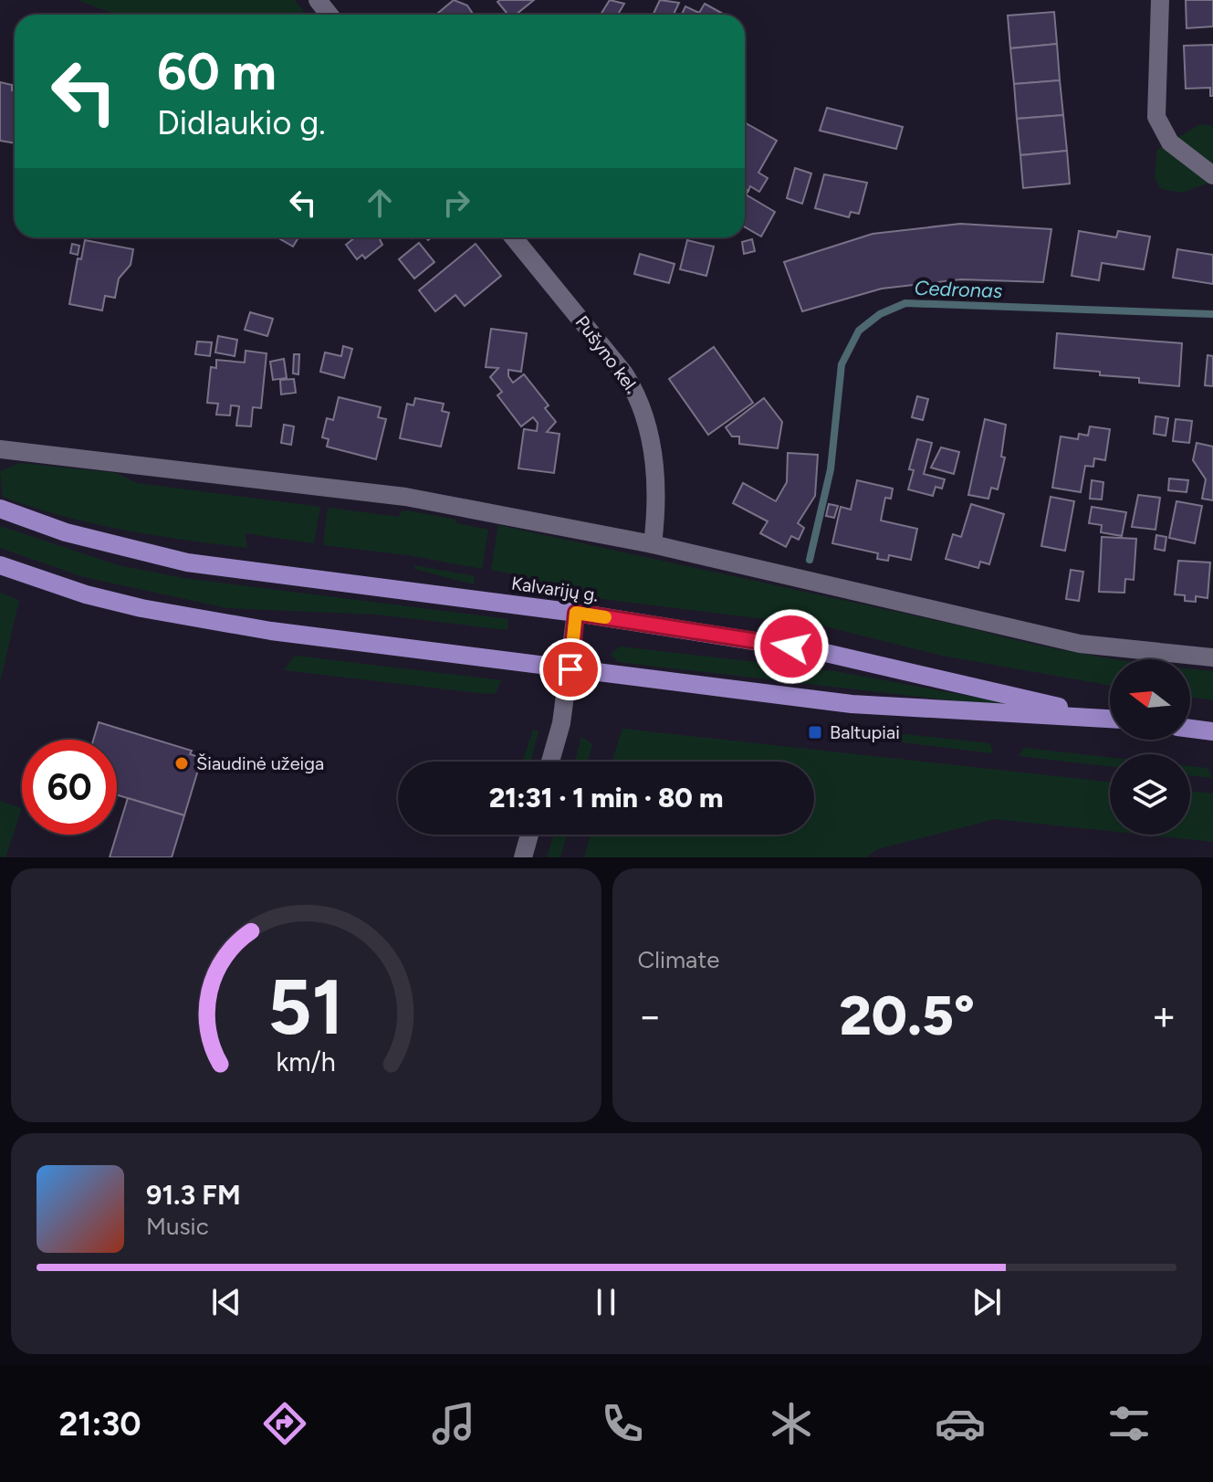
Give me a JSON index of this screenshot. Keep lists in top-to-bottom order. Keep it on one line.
{"streets":{"main road":["Kalvarijų g."],"street":["Pušyno kel."]},"water":["Cedronas"],"places":{"transit":["Baltupiai"],"other":["Šiaudinė užeiga"]},"north":"left","page":{"turn":["60 m","Didlaukio g."],"limit":"60","trip":"21:31 · 1 min · 80 m","tile":"Climate","heat":["−","20.5°","+"],"song":["91.3 FM","Music"],"tabs":"21:30","gauge":["51","km/h"]}}
